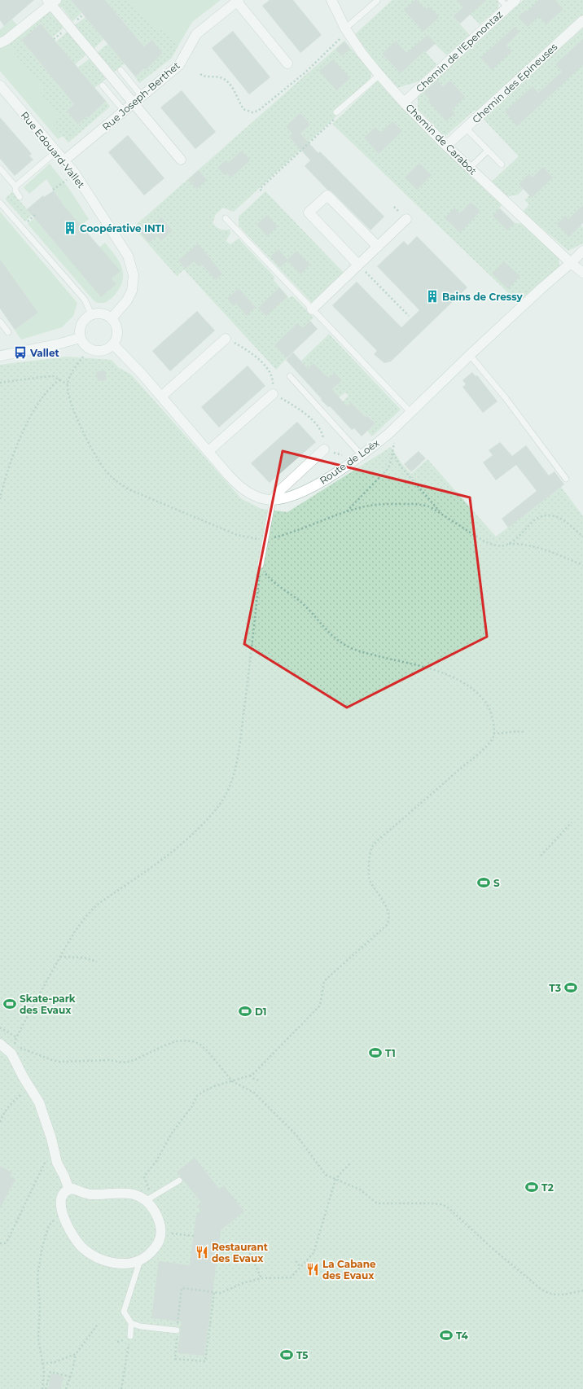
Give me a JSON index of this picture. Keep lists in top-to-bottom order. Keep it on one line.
{"streets":{"street":["Chemin de l'Epenontaz","Chemin des Epineuses","Rue Joseph-Berthet","Chemin de Carabot","Rue Edouard-Vallet","Route de Loëx"]},"crossings":[["Chemin de l'Epenontaz","Chemin de Carabot"],["Chemin des Epineuses","Chemin de Carabot"],["Rue Joseph-Berthet","Rue Edouard-Vallet"],["Chemin de Carabot","Route de Loëx"],["Rue Edouard-Vallet","Route de Loëx"]],"places":{"building":["Coopérative INTI","Bains de Cressy"],"bus stop":["Vallet"],"sports":["S","T3","Skate-park des Evaux","D1","T1","T2","T4","T5"],"restaurant":["Restaurant des Evaux","La Cabane des Evaux"]}}
